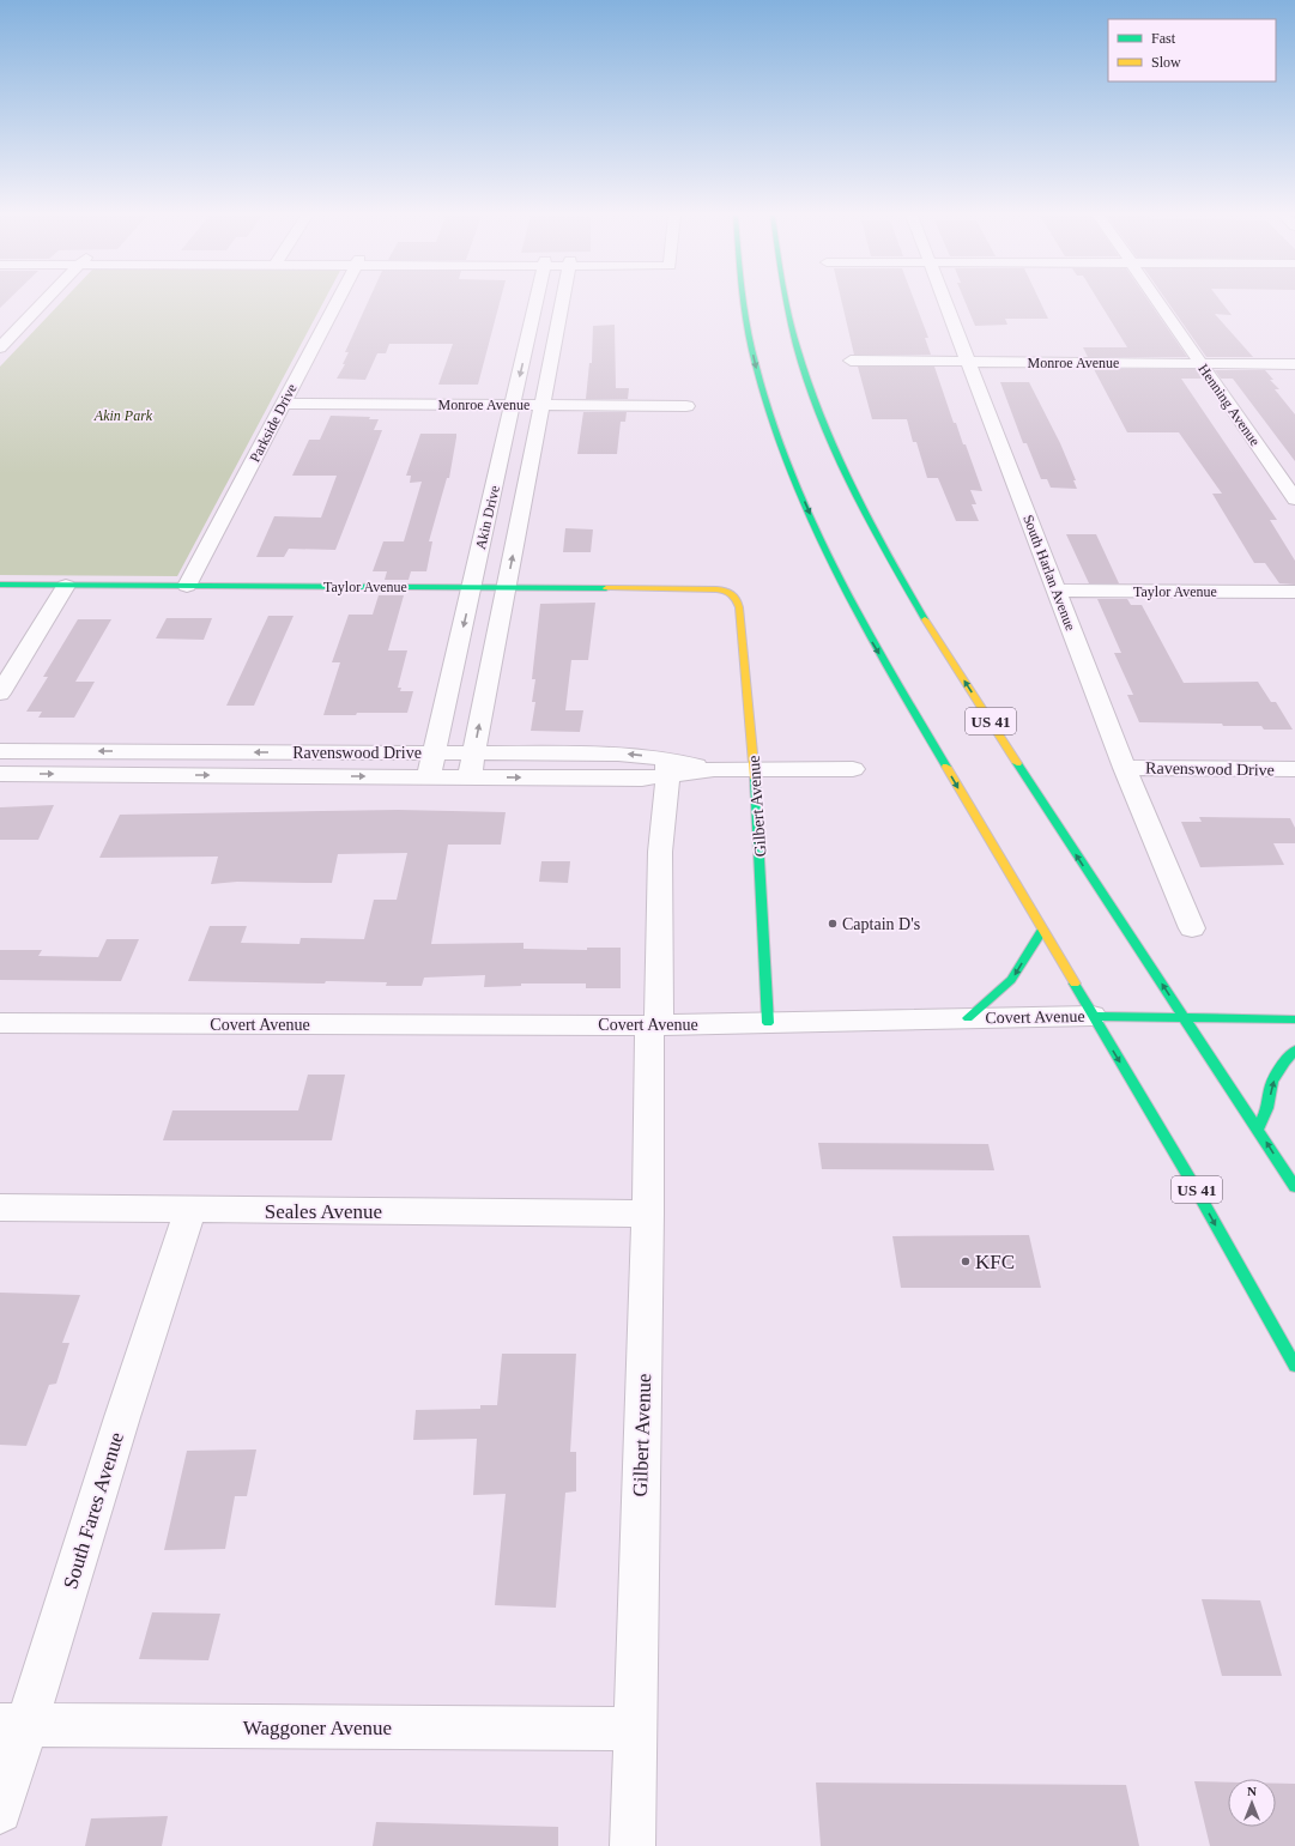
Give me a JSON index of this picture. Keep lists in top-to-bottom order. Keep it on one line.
{"streets":{"main road":["Taylor Avenue","US 41","Gilbert Avenue","Covert Avenue"],"street":["Monroe Avenue","Henning Avenue","Parkside Drive","Akin Drive","South Harlan Avenue","Ravenswood Drive","Seales Avenue","South Fares Avenue","Waggoner Avenue"]},"crossings":[["Monroe Avenue","Henning Avenue"],["Monroe Avenue","Parkside Drive"],["Monroe Avenue","Akin Drive"],["Monroe Avenue","South Harlan Avenue"],["Parkside Drive","Taylor Avenue"],["Akin Drive","Taylor Avenue"],["Akin Drive","Ravenswood Drive"],["South Harlan Avenue","Taylor Avenue"],["South Harlan Avenue","Ravenswood Drive"],["Taylor Avenue","Gilbert Avenue"],["US 41","Covert Avenue"],["Ravenswood Drive","Gilbert Avenue"],["Gilbert Avenue","Covert Avenue"],["Gilbert Avenue","Seales Avenue"],["Gilbert Avenue","Waggoner Avenue"],["Seales Avenue","South Fares Avenue"],["South Fares Avenue","Waggoner Avenue"]],"parks":["Akin Park"],"places":["Captain D's","KFC"],"legend":["Fast","Slow"],"north":"top"}
